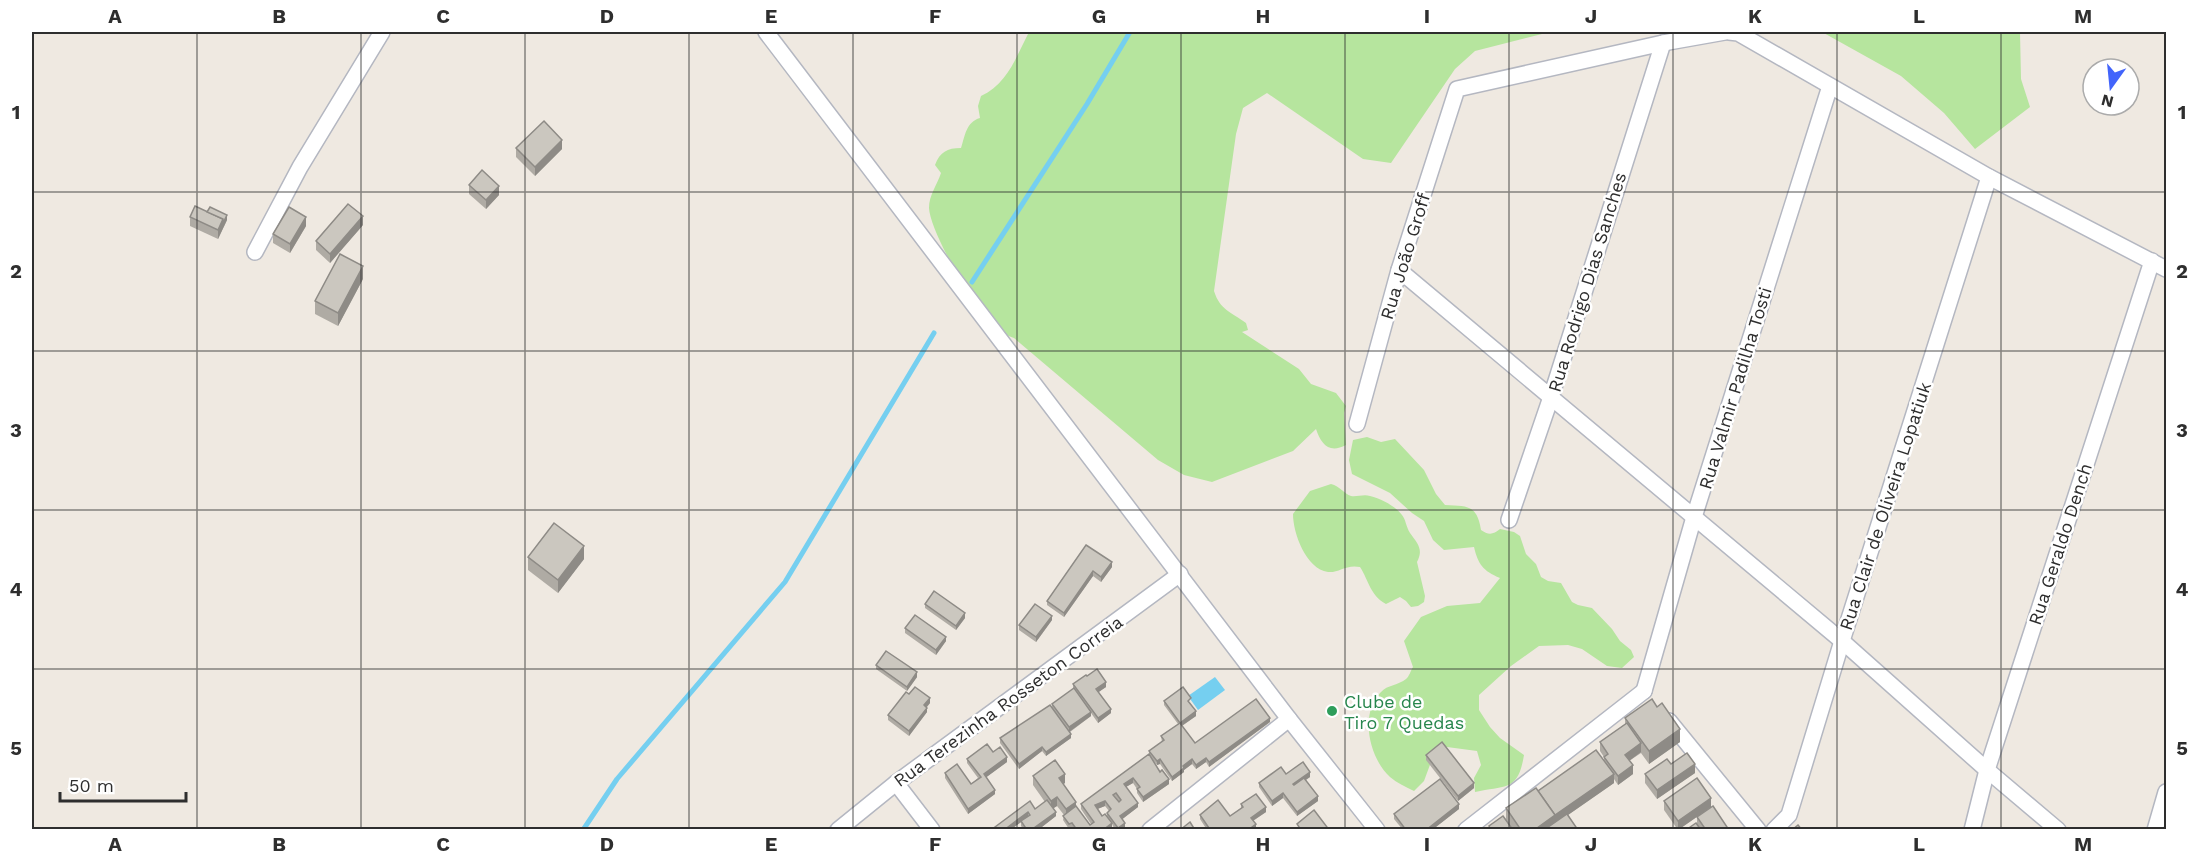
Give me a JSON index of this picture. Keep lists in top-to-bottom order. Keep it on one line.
{"streets":{"street":["Rua João Groff","Rua Rodrigo Dias Sanches","Rua Valmir Padilha Tosti","Rua Clair de Oliveira Lopatiuk","Rua Geraldo Dench","Rua Terezinha Rosseton Correia"]},"crossings":[["Rua João Groff","Rua Rodrigo Dias Sanches"]],"places":["Clube de Tiro 7 Quedas"],"scale_bar":"50 m","north":"bottom","grid":{"columns":["A","B","C","D","E","F","G","H","I","J","K","L","M"],"rows":["1","2","3","4","5"]}}
